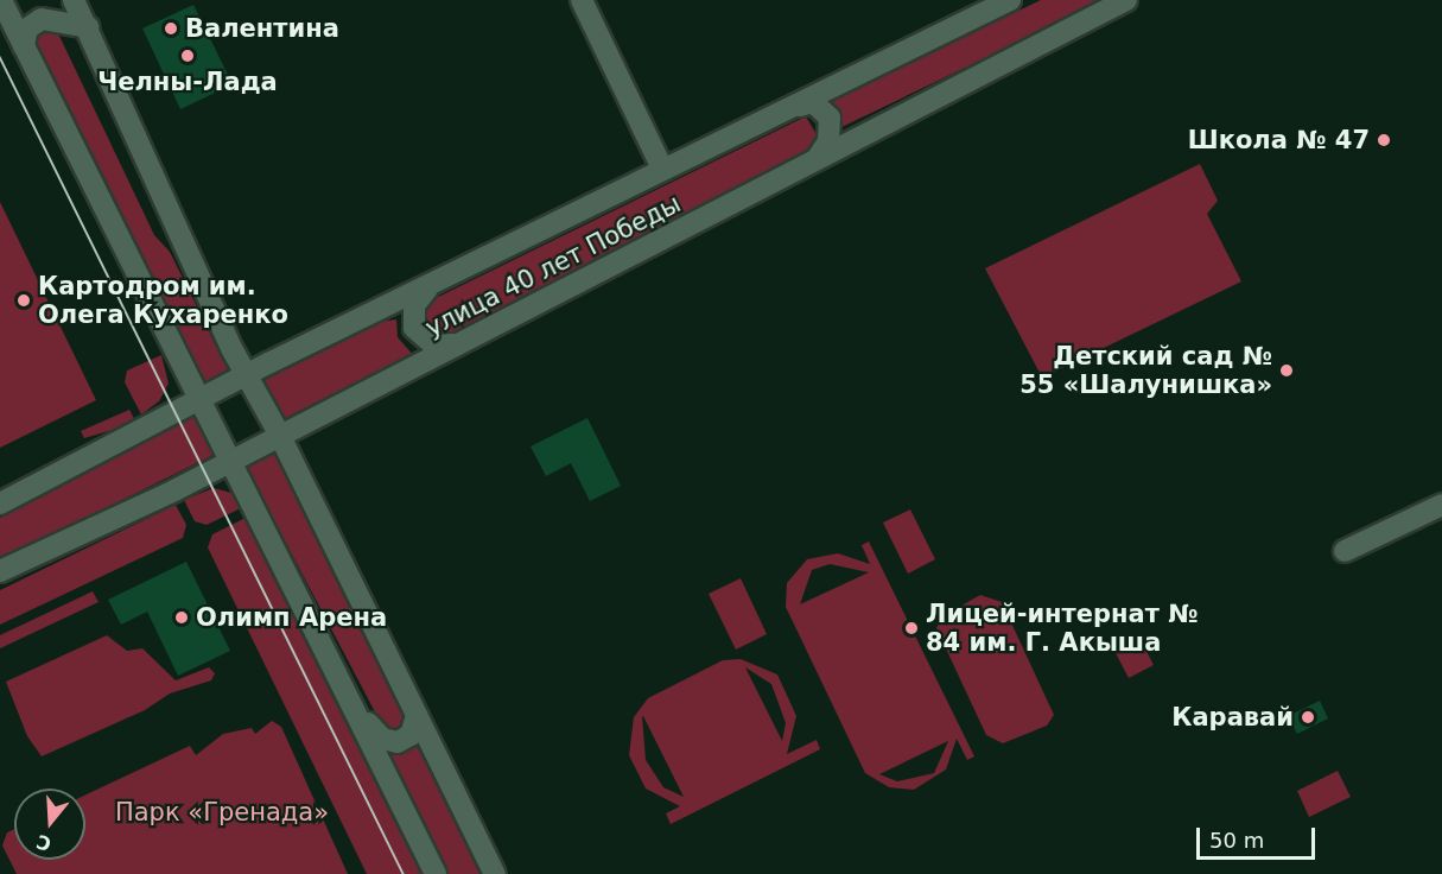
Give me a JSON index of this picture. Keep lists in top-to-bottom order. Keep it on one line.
{"streets":{"street":["улица 40 лет Победы"]},"parks":["Парк «Гренада»"],"places":["Валентина","Челны-Лада","Школа № 47","Картодром им. Олега Кухаренко","Детский сад № 55 «Шалунишка»","Олимп Арена","Лицей-интернат № 84 им. Г. Акыша","Каравай"],"scale_bar":"50 m","north":"bottom"}
